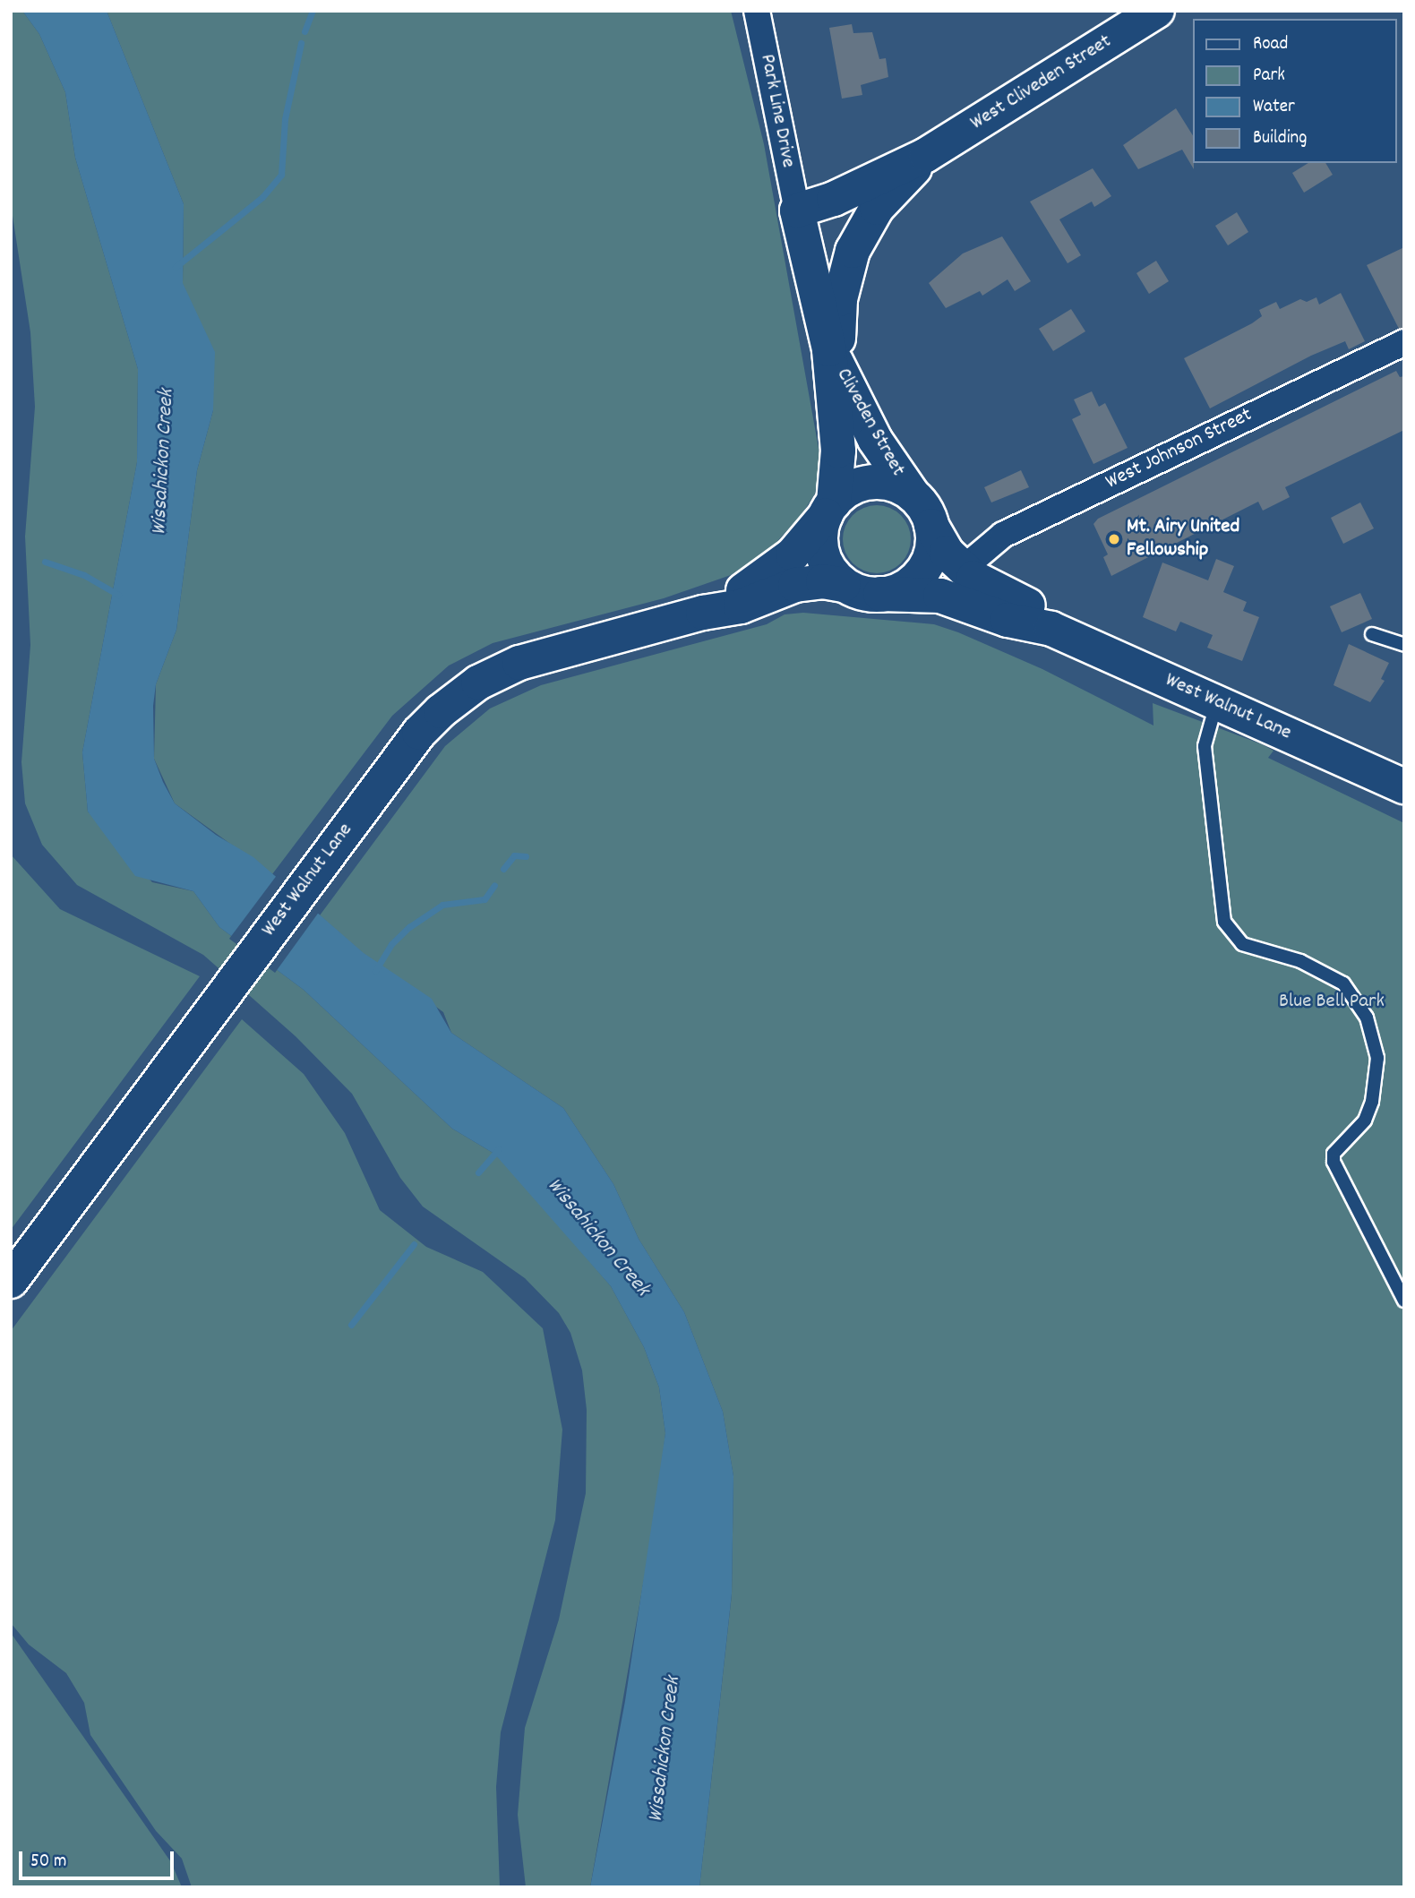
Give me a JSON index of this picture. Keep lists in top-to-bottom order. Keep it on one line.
{"streets":{"street":["West Cliveden Street","Park Line Drive","Cliveden Street","West Johnson Street","West Walnut Lane"]},"crossings":[["West Cliveden Street","Park Line Drive"],["West Cliveden Street","Cliveden Street"],["Park Line Drive","Cliveden Street"],["Cliveden Street","West Walnut Lane"],["West Johnson Street","West Walnut Lane"]],"water":["Wissahickon Creek"],"parks":["Blue Bell Park"],"places":["Mt. Airy United Fellowship"],"legend":["Road","Park","Water","Building"],"scale_bar":"50 m"}
